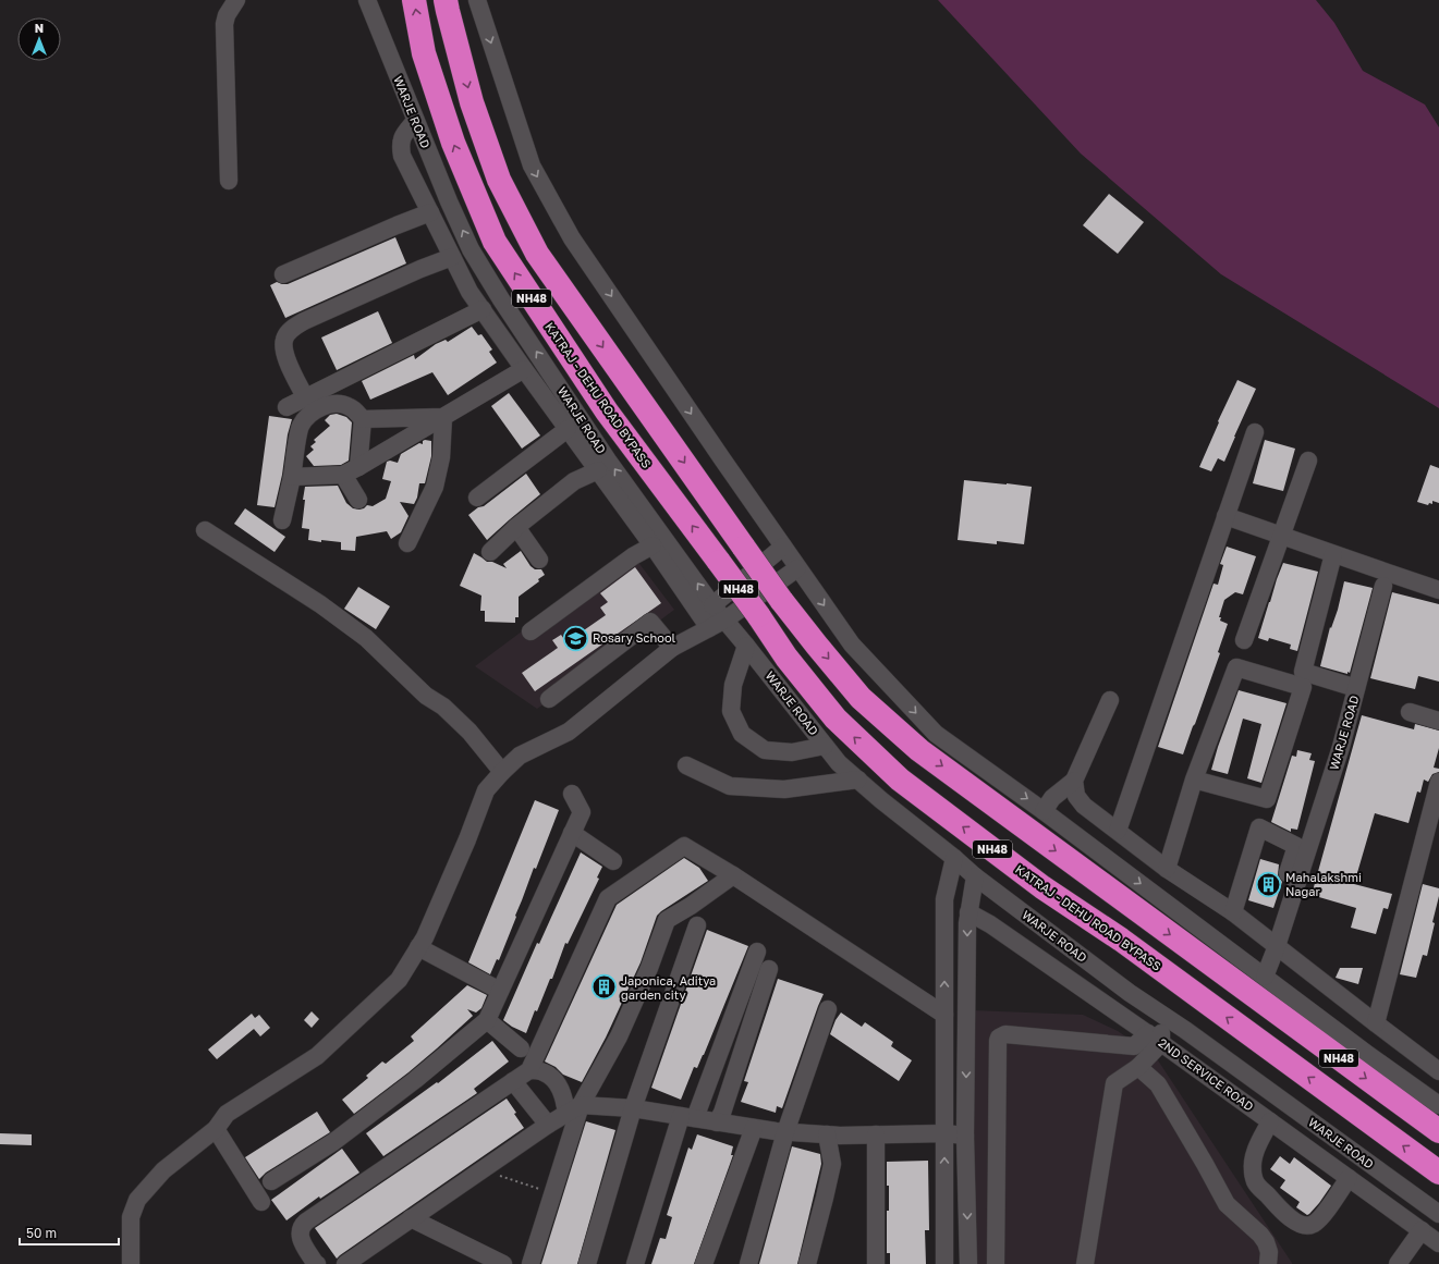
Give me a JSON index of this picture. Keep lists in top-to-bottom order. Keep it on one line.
{"streets":{"highway":["NH48","KATRAJ - DEHU ROAD BYPASS"],"street":["WARJE ROAD","2ND SERVICE ROAD"]},"places":{"school or university":["Rosary School"],"building":["Mahalakshmi Nagar","Japonica, Aditya garden city"]},"scale_bar":"50 m","north":"top"}
